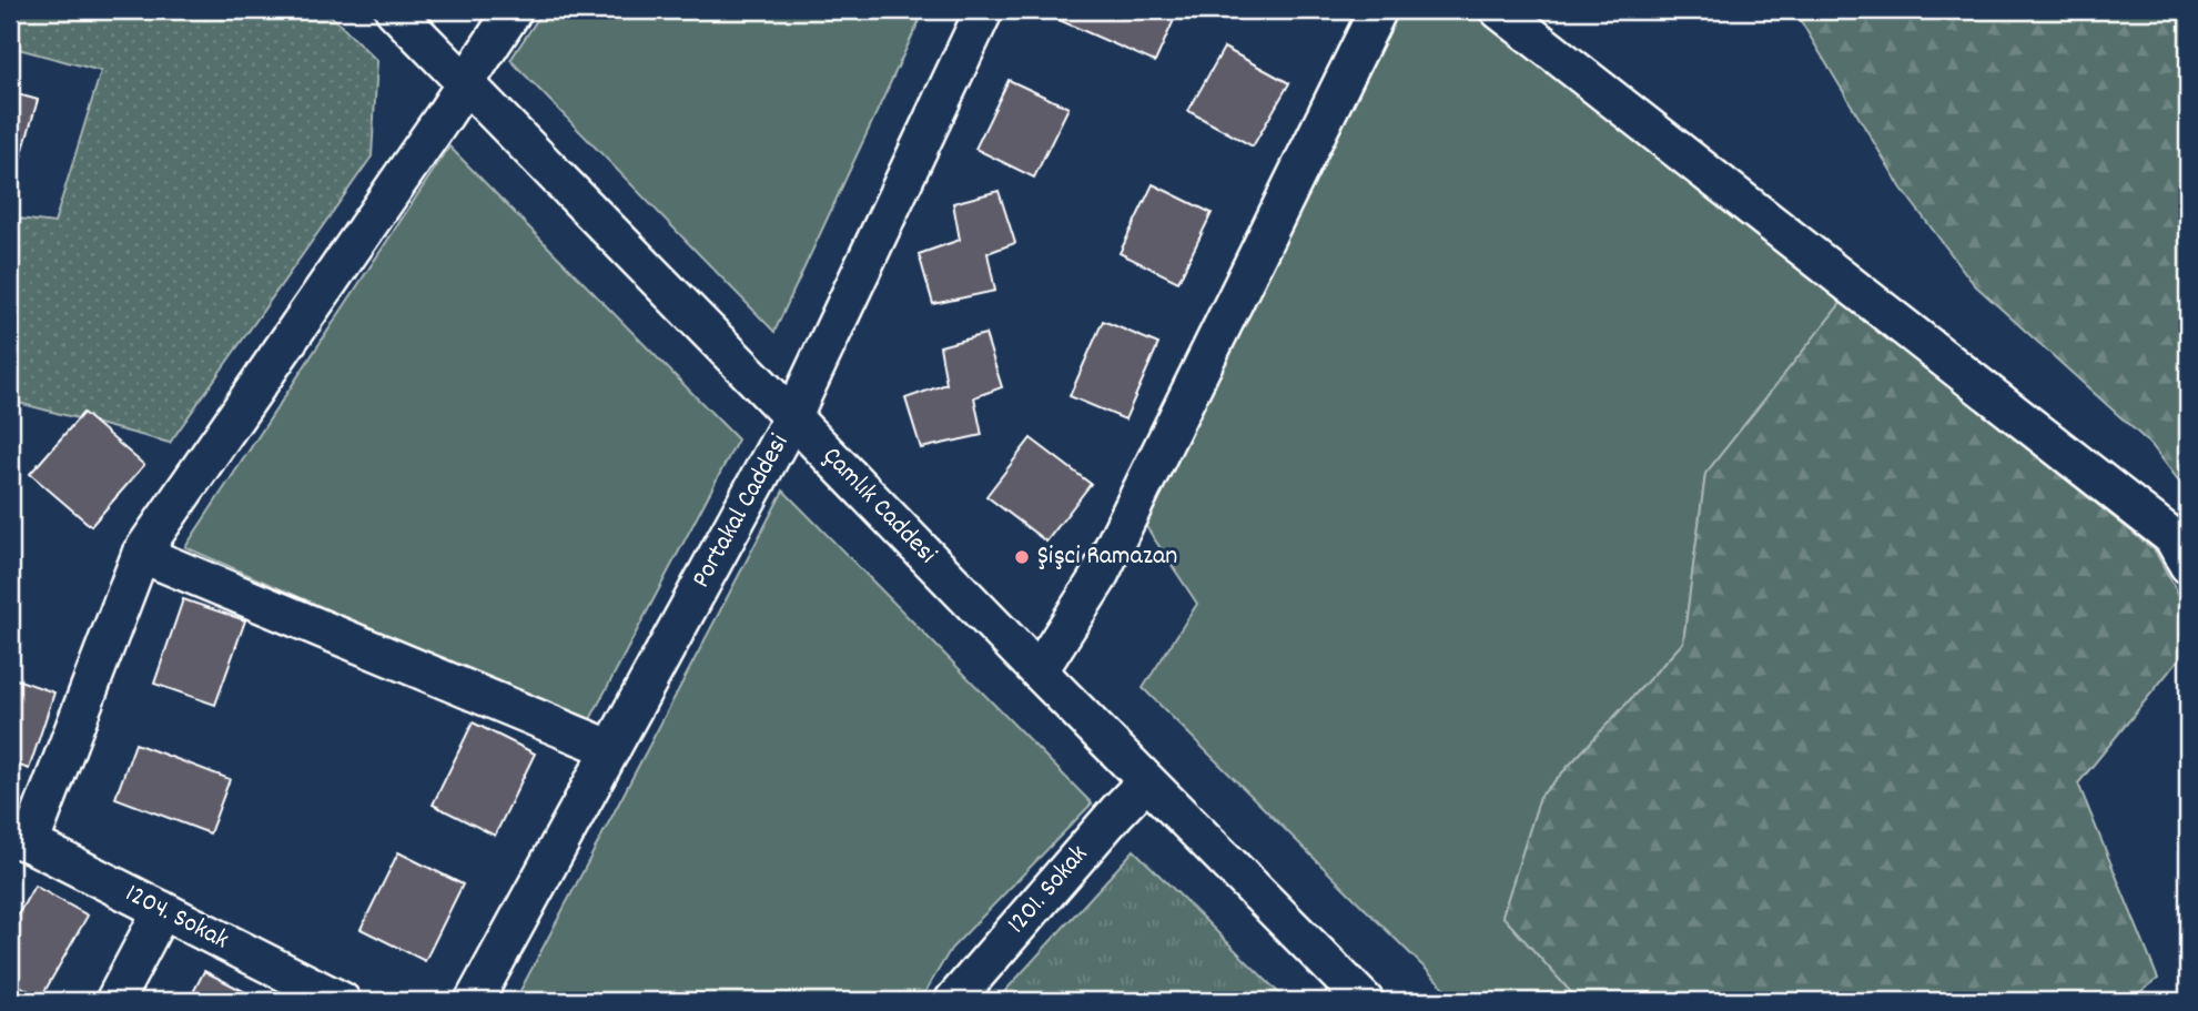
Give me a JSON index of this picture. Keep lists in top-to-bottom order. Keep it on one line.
{"streets":{"street":["Çamlık Caddesi","Portakal Caddesi","1201. Sokak","1204. Sokak"]},"crossings":[["Çamlık Caddesi","Portakal Caddesi"],["Çamlık Caddesi","1201. Sokak"]],"places":["Şişci Ramazan"]}
